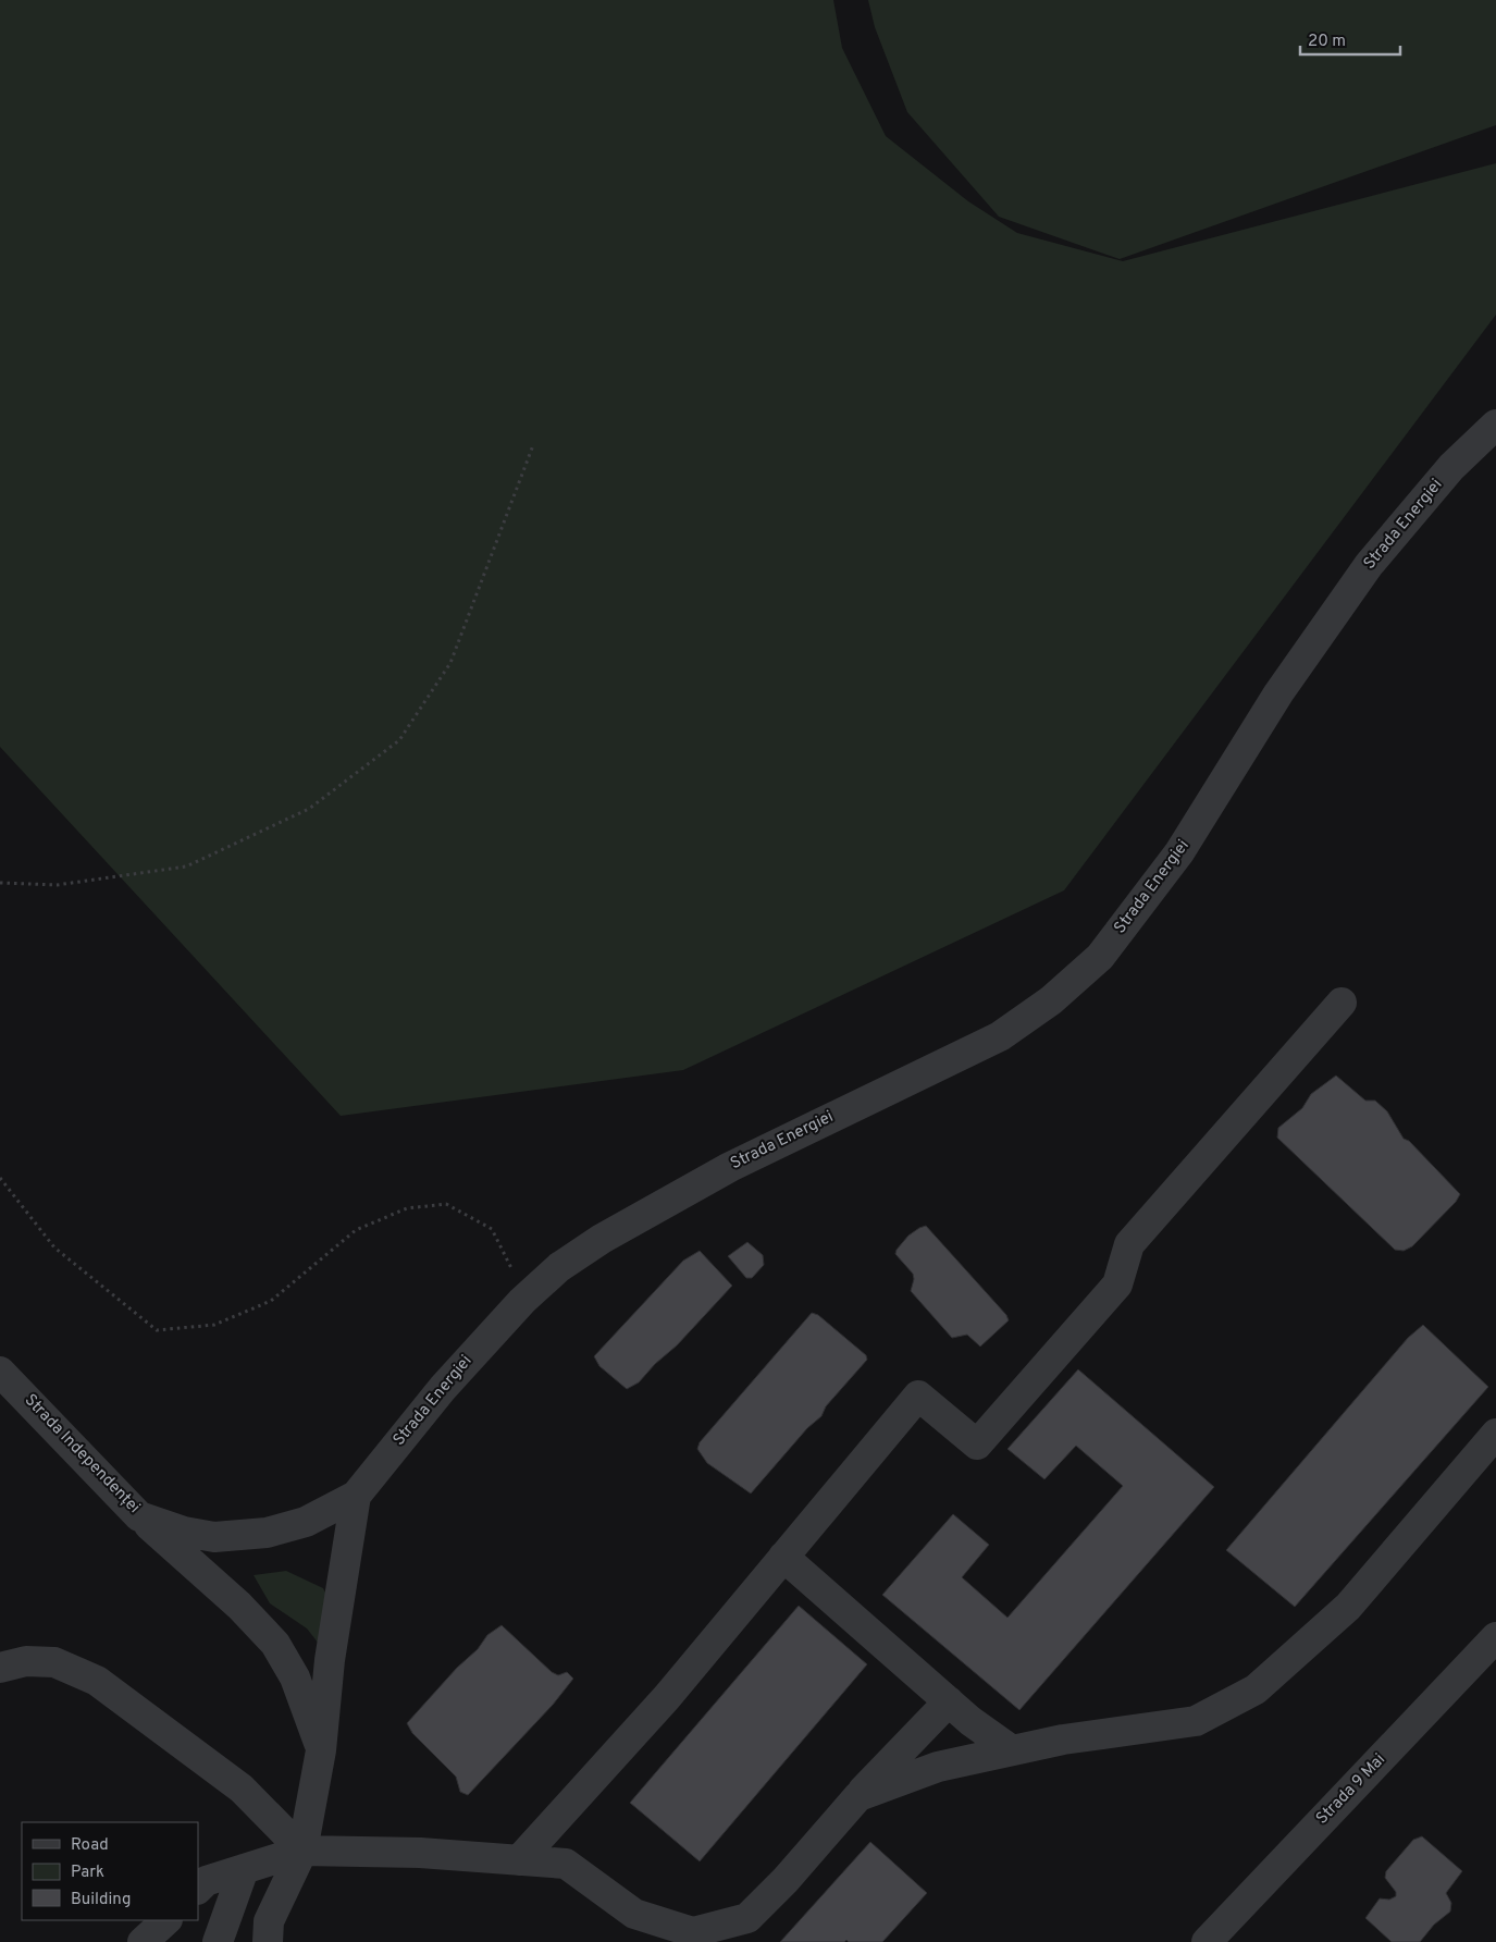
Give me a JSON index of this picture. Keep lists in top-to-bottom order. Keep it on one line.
{"streets":{"street":["Strada Energiei","Strada Independenței","Strada 9 Mai"]},"crossings":[["Strada Energiei","Strada Independenței"]],"legend":["Road","Park","Building"],"scale_bar":"20 m"}
